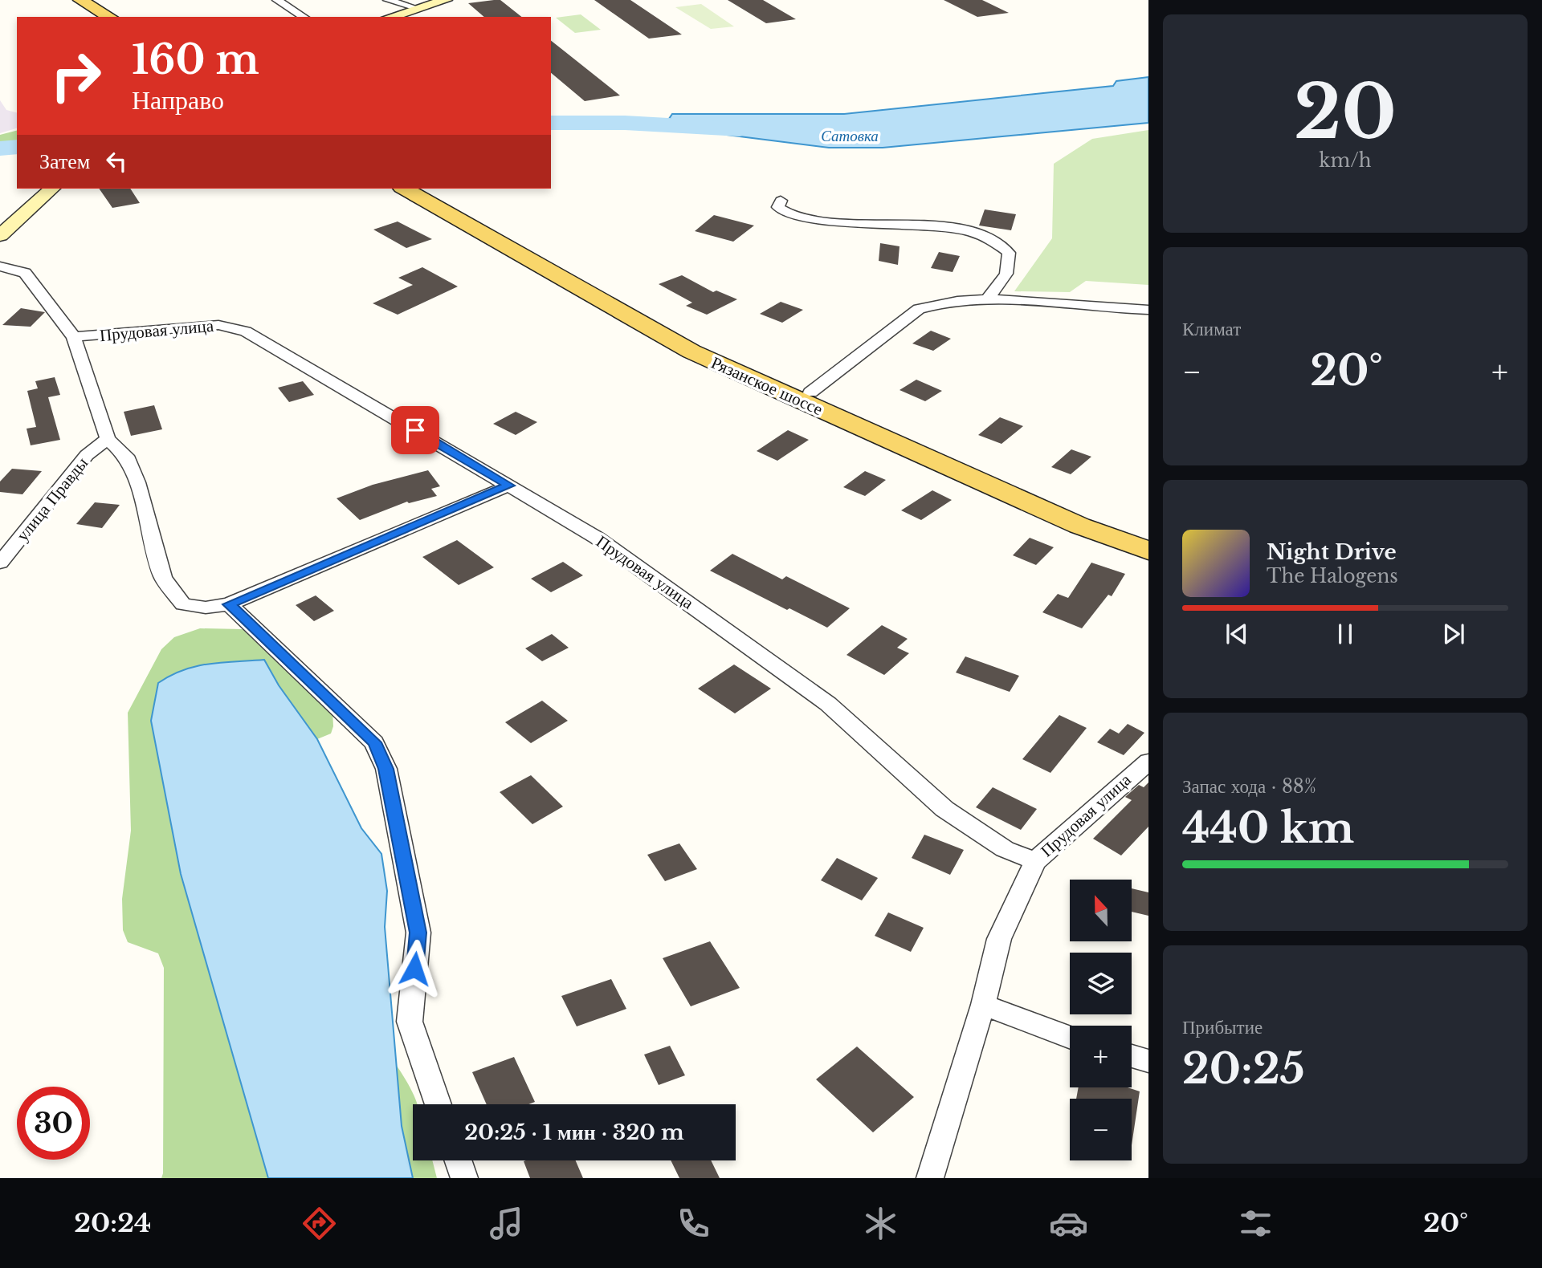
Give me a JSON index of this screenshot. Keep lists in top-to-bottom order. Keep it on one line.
{"streets":{"main road":["Рязанское шоссе"],"street":["Прудовая улица","улица Правды"]},"crossings":[["Прудовая улица","улица Правды"]],"water":["Сатовка"],"north":"top","page":{"tile":[["20","km/h"],"Климат",["Запас хода · 88%","440 km"],["Прибытие","20:25"]],"turn":["160 m","Направо"],"then":"Затем","heat":["−","20°","+"],"song":["Night Drive","The Halogens"],"map_buttons":["+","−"],"limit":"30","trip":"20:25 · 1 мин · 320 m","tabs":["20:24","20°"]}}
